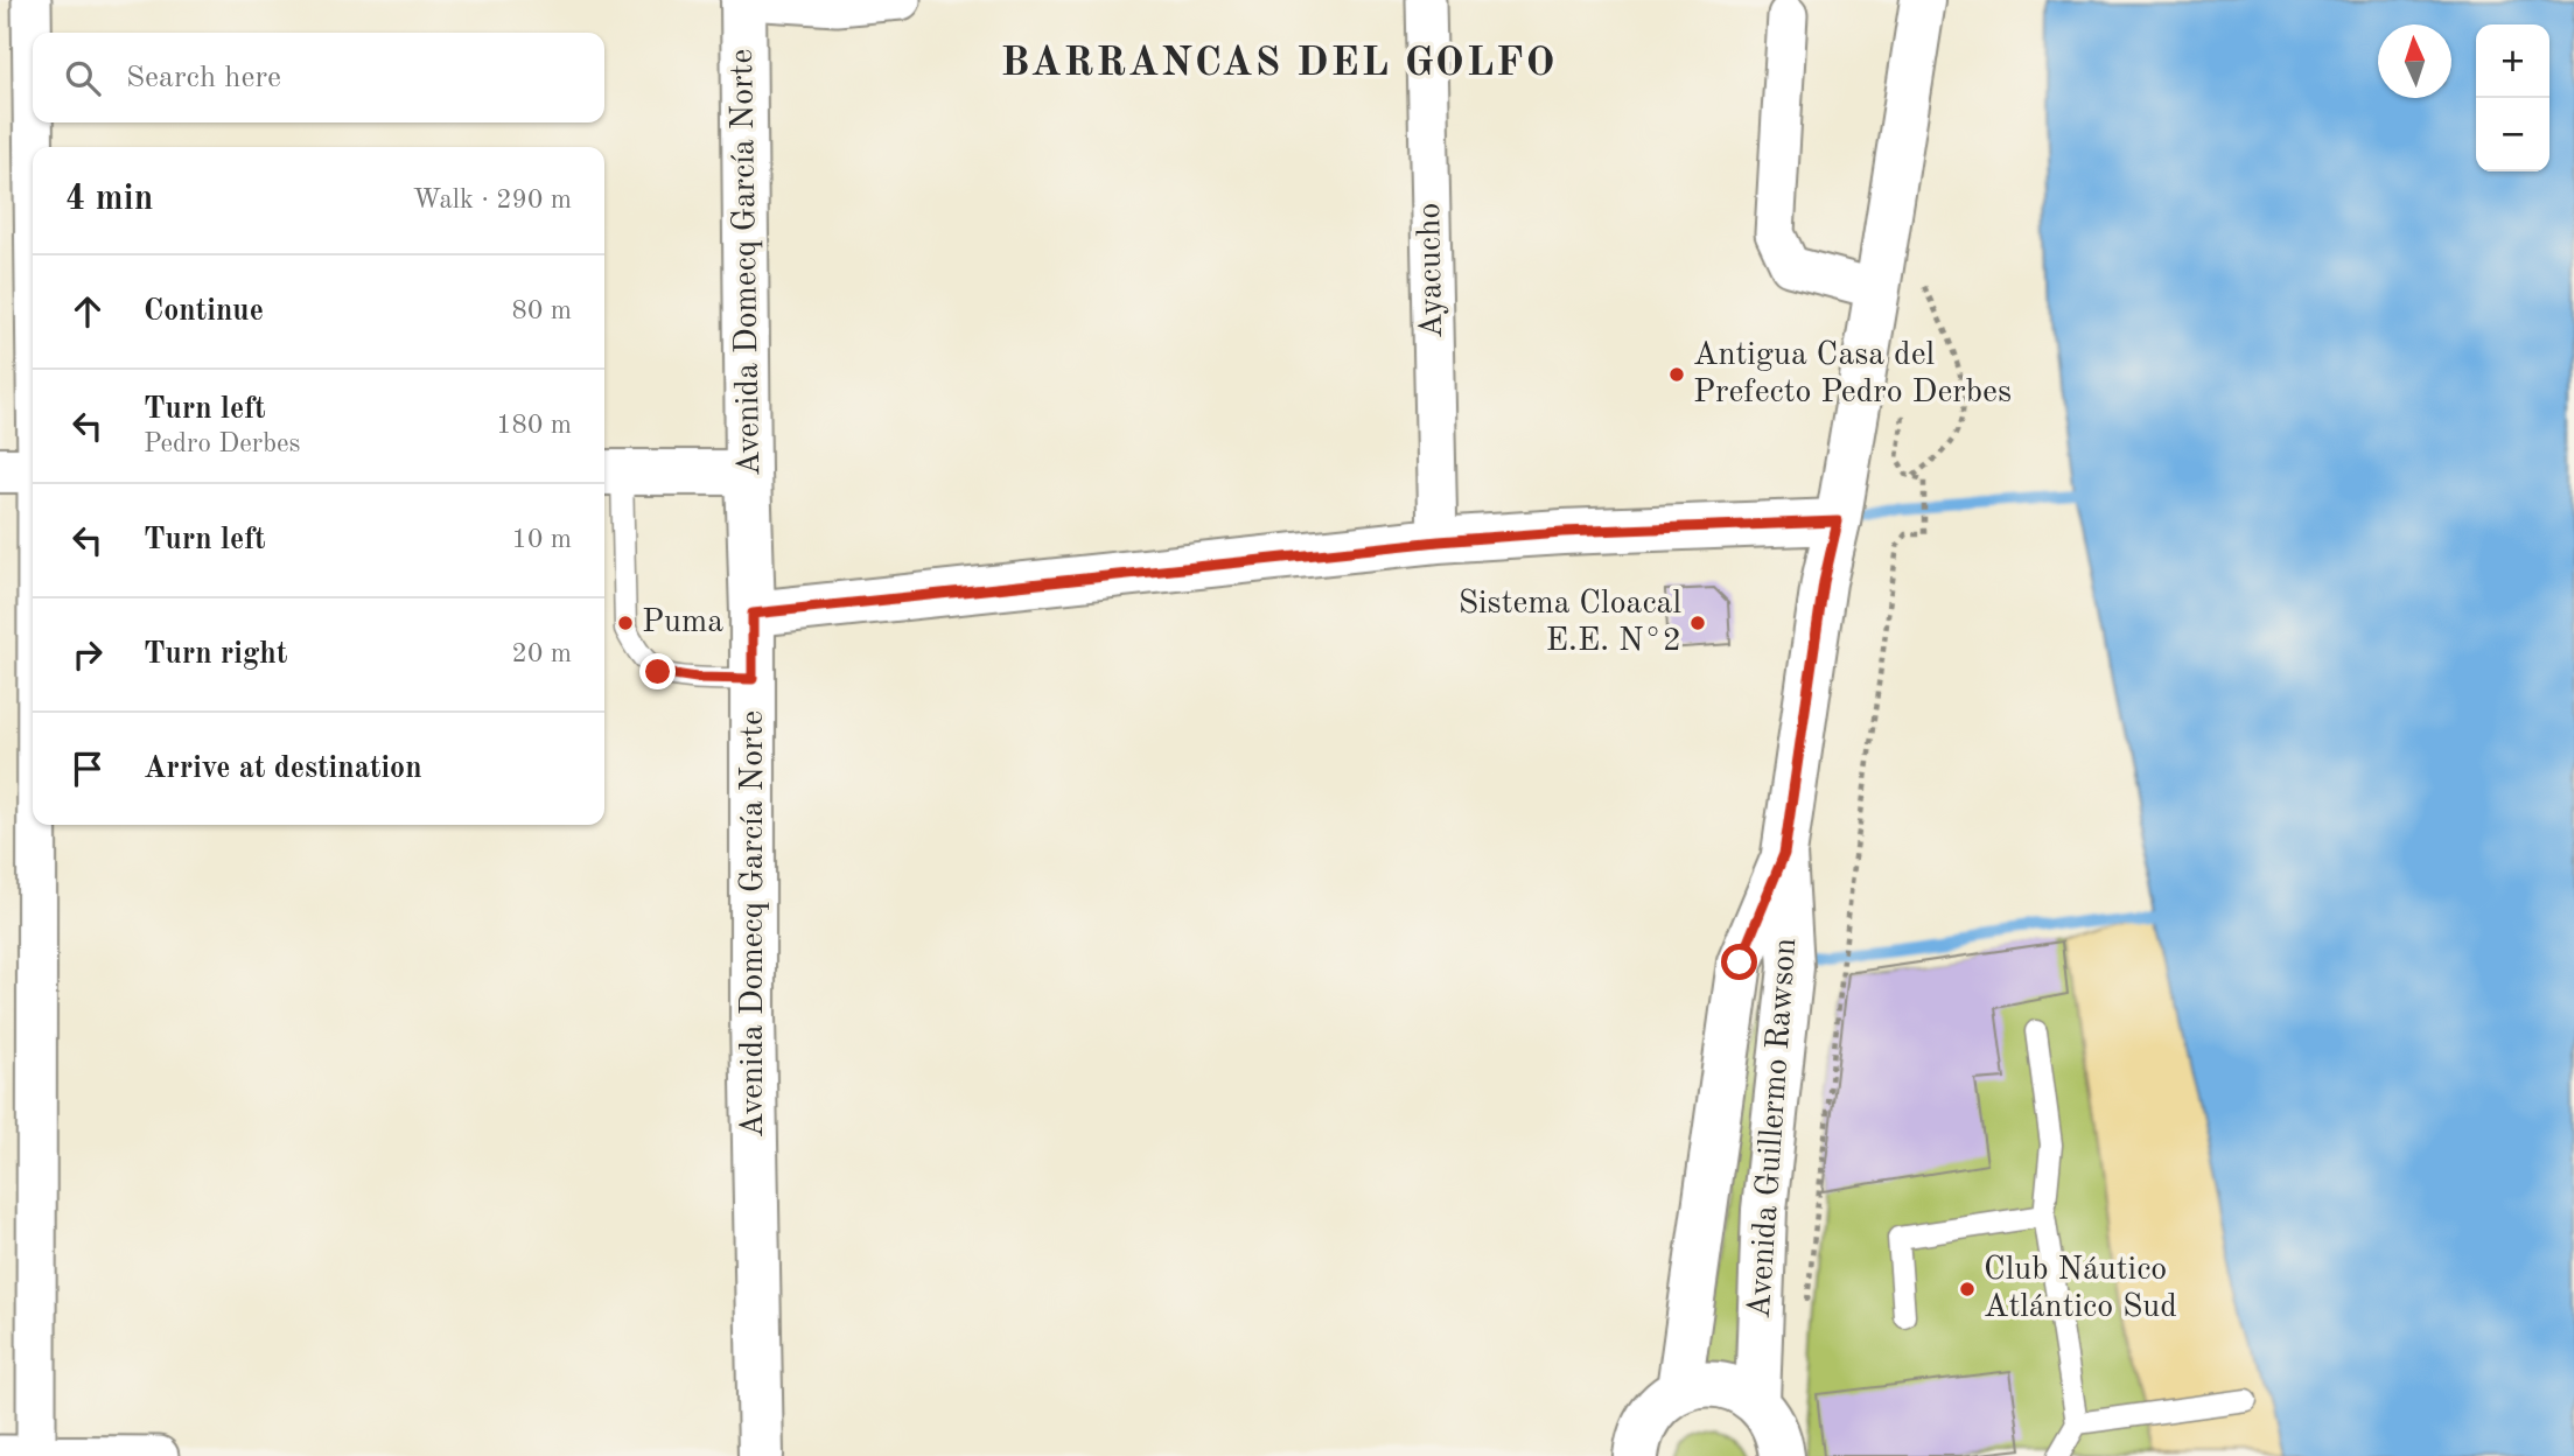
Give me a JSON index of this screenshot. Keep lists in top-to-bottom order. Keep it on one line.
{"streets":{"main road":["Avenida Domecq García Norte","Avenida Guillermo Rawson"],"street":["Ayacucho"]},"districts":["BARRANCAS DEL GOLFO"],"places":["Antigua Casa del Prefecto Pedro Derbes","Puma","Sistema Cloacal E.E. N°2","Club Náutico Atlántico Sud"],"north":"top","page":{"map_buttons":["+","−"],"search":"Search here","heading":["4 min","Walk · 290 m"],"list":[["Continue","80 m"],["Turn left","Pedro Derbes","180 m"],["Turn left","10 m"],["Turn right","20 m"],"Arrive at destination"]}}
